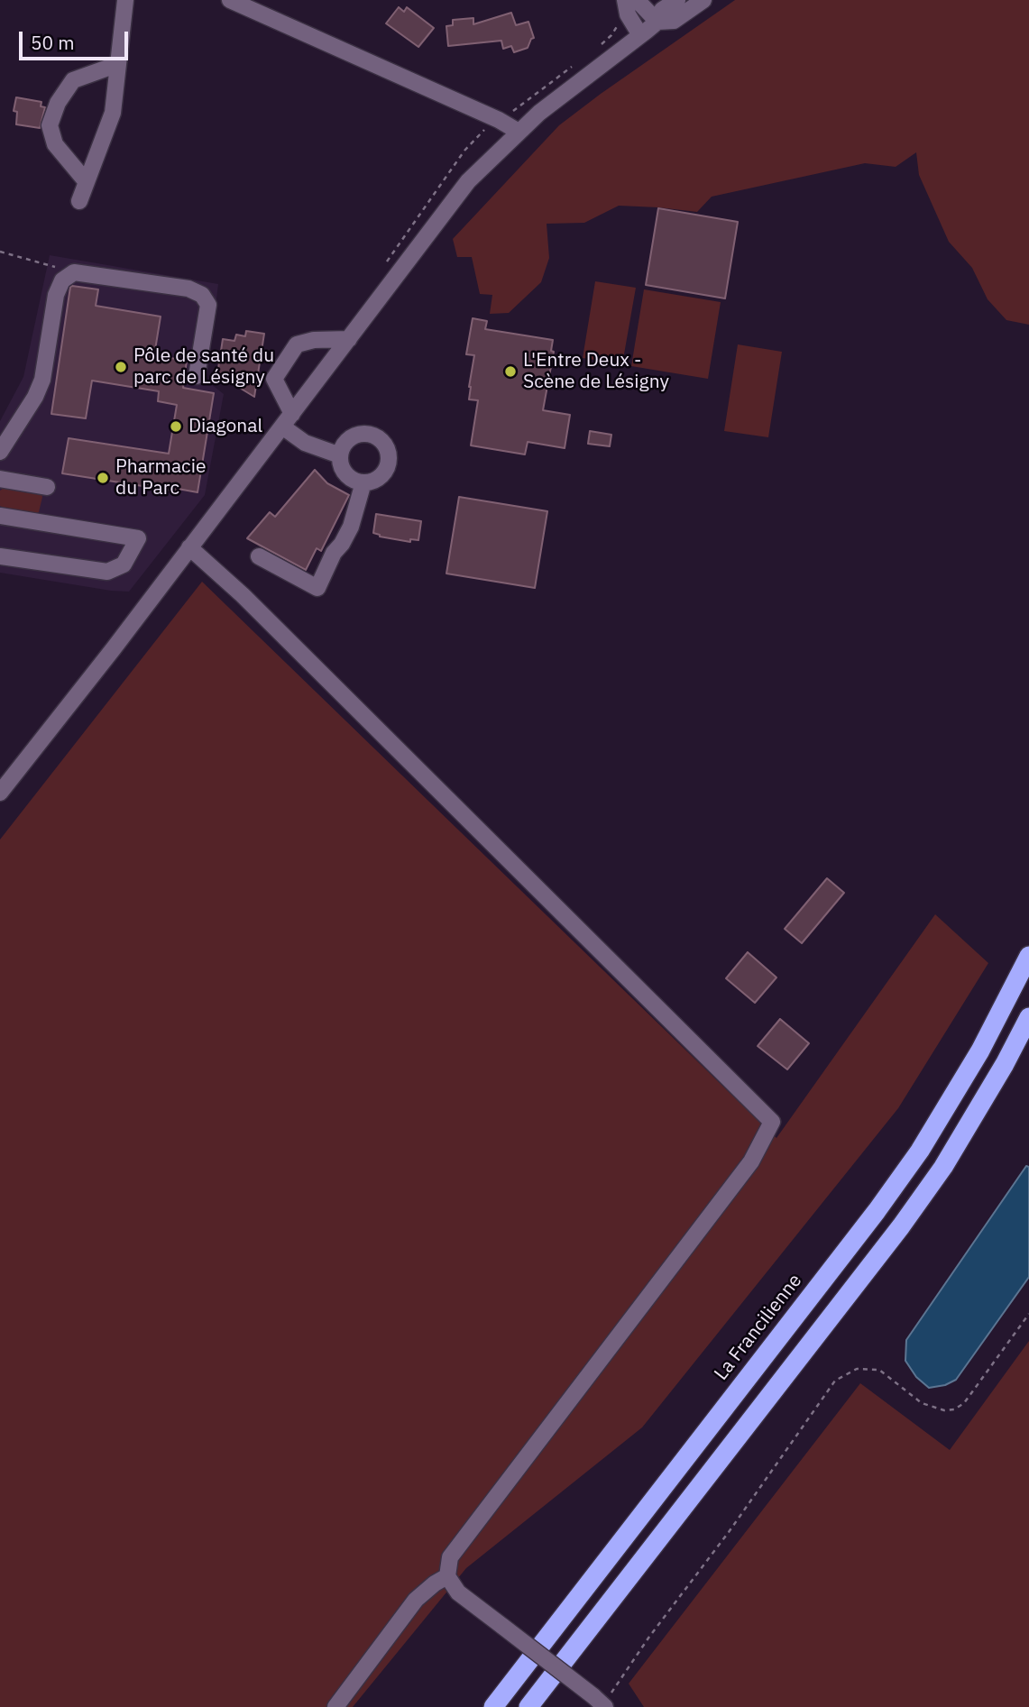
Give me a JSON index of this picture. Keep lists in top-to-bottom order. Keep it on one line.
{"streets":{"highway":["La Francilienne"]},"places":["Pôle de santé du parc de Lésigny","L'Entre Deux - Scène de Lésigny","Diagonal","Pharmacie du Parc"],"scale_bar":"50 m"}
